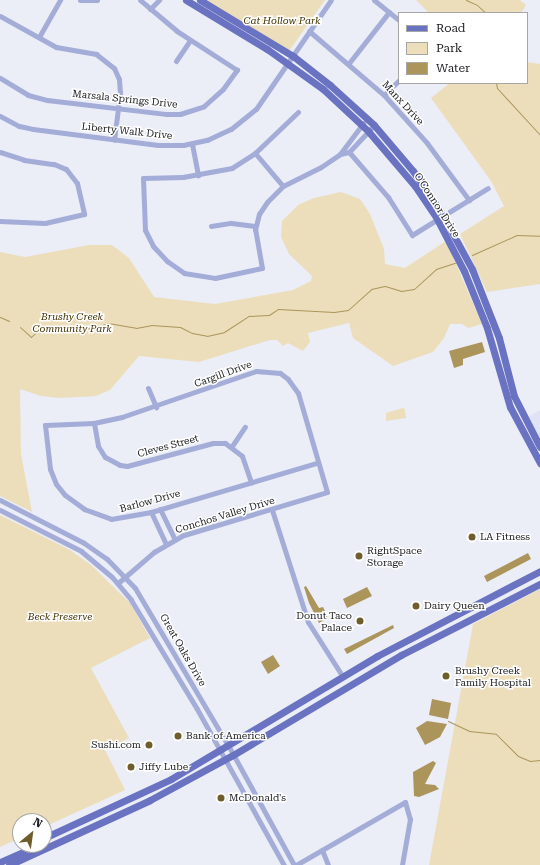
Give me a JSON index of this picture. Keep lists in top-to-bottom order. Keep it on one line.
{"streets":{"main road":["O'Connor Drive"],"street":["Marsala Springs Drive","Manx Drive","Liberty Walk Drive","Cargill Drive","Cleves Street","Barlow Drive","Conchos Valley Drive","Great Oaks Drive"]},"crossings":[["Manx Drive","Liberty Walk Drive"],["Liberty Walk Drive","O'Connor Drive"],["Cargill Drive","Cleves Street"],["Cargill Drive","Barlow Drive"],["Cargill Drive","Conchos Valley Drive"],["Conchos Valley Drive","Great Oaks Drive"]],"parks":["Cat Hollow Park","Brushy Creek Community Park","Beck Preserve"],"places":["LA Fitness","RightSpace Storage","Dairy Queen","Donut Taco Palace","Brushy Creek Family Hospital","Bank of America","Sushi.com","Jiffy Lube","McDonald's"],"legend":["Road","Park","Water"],"north":"top right"}
